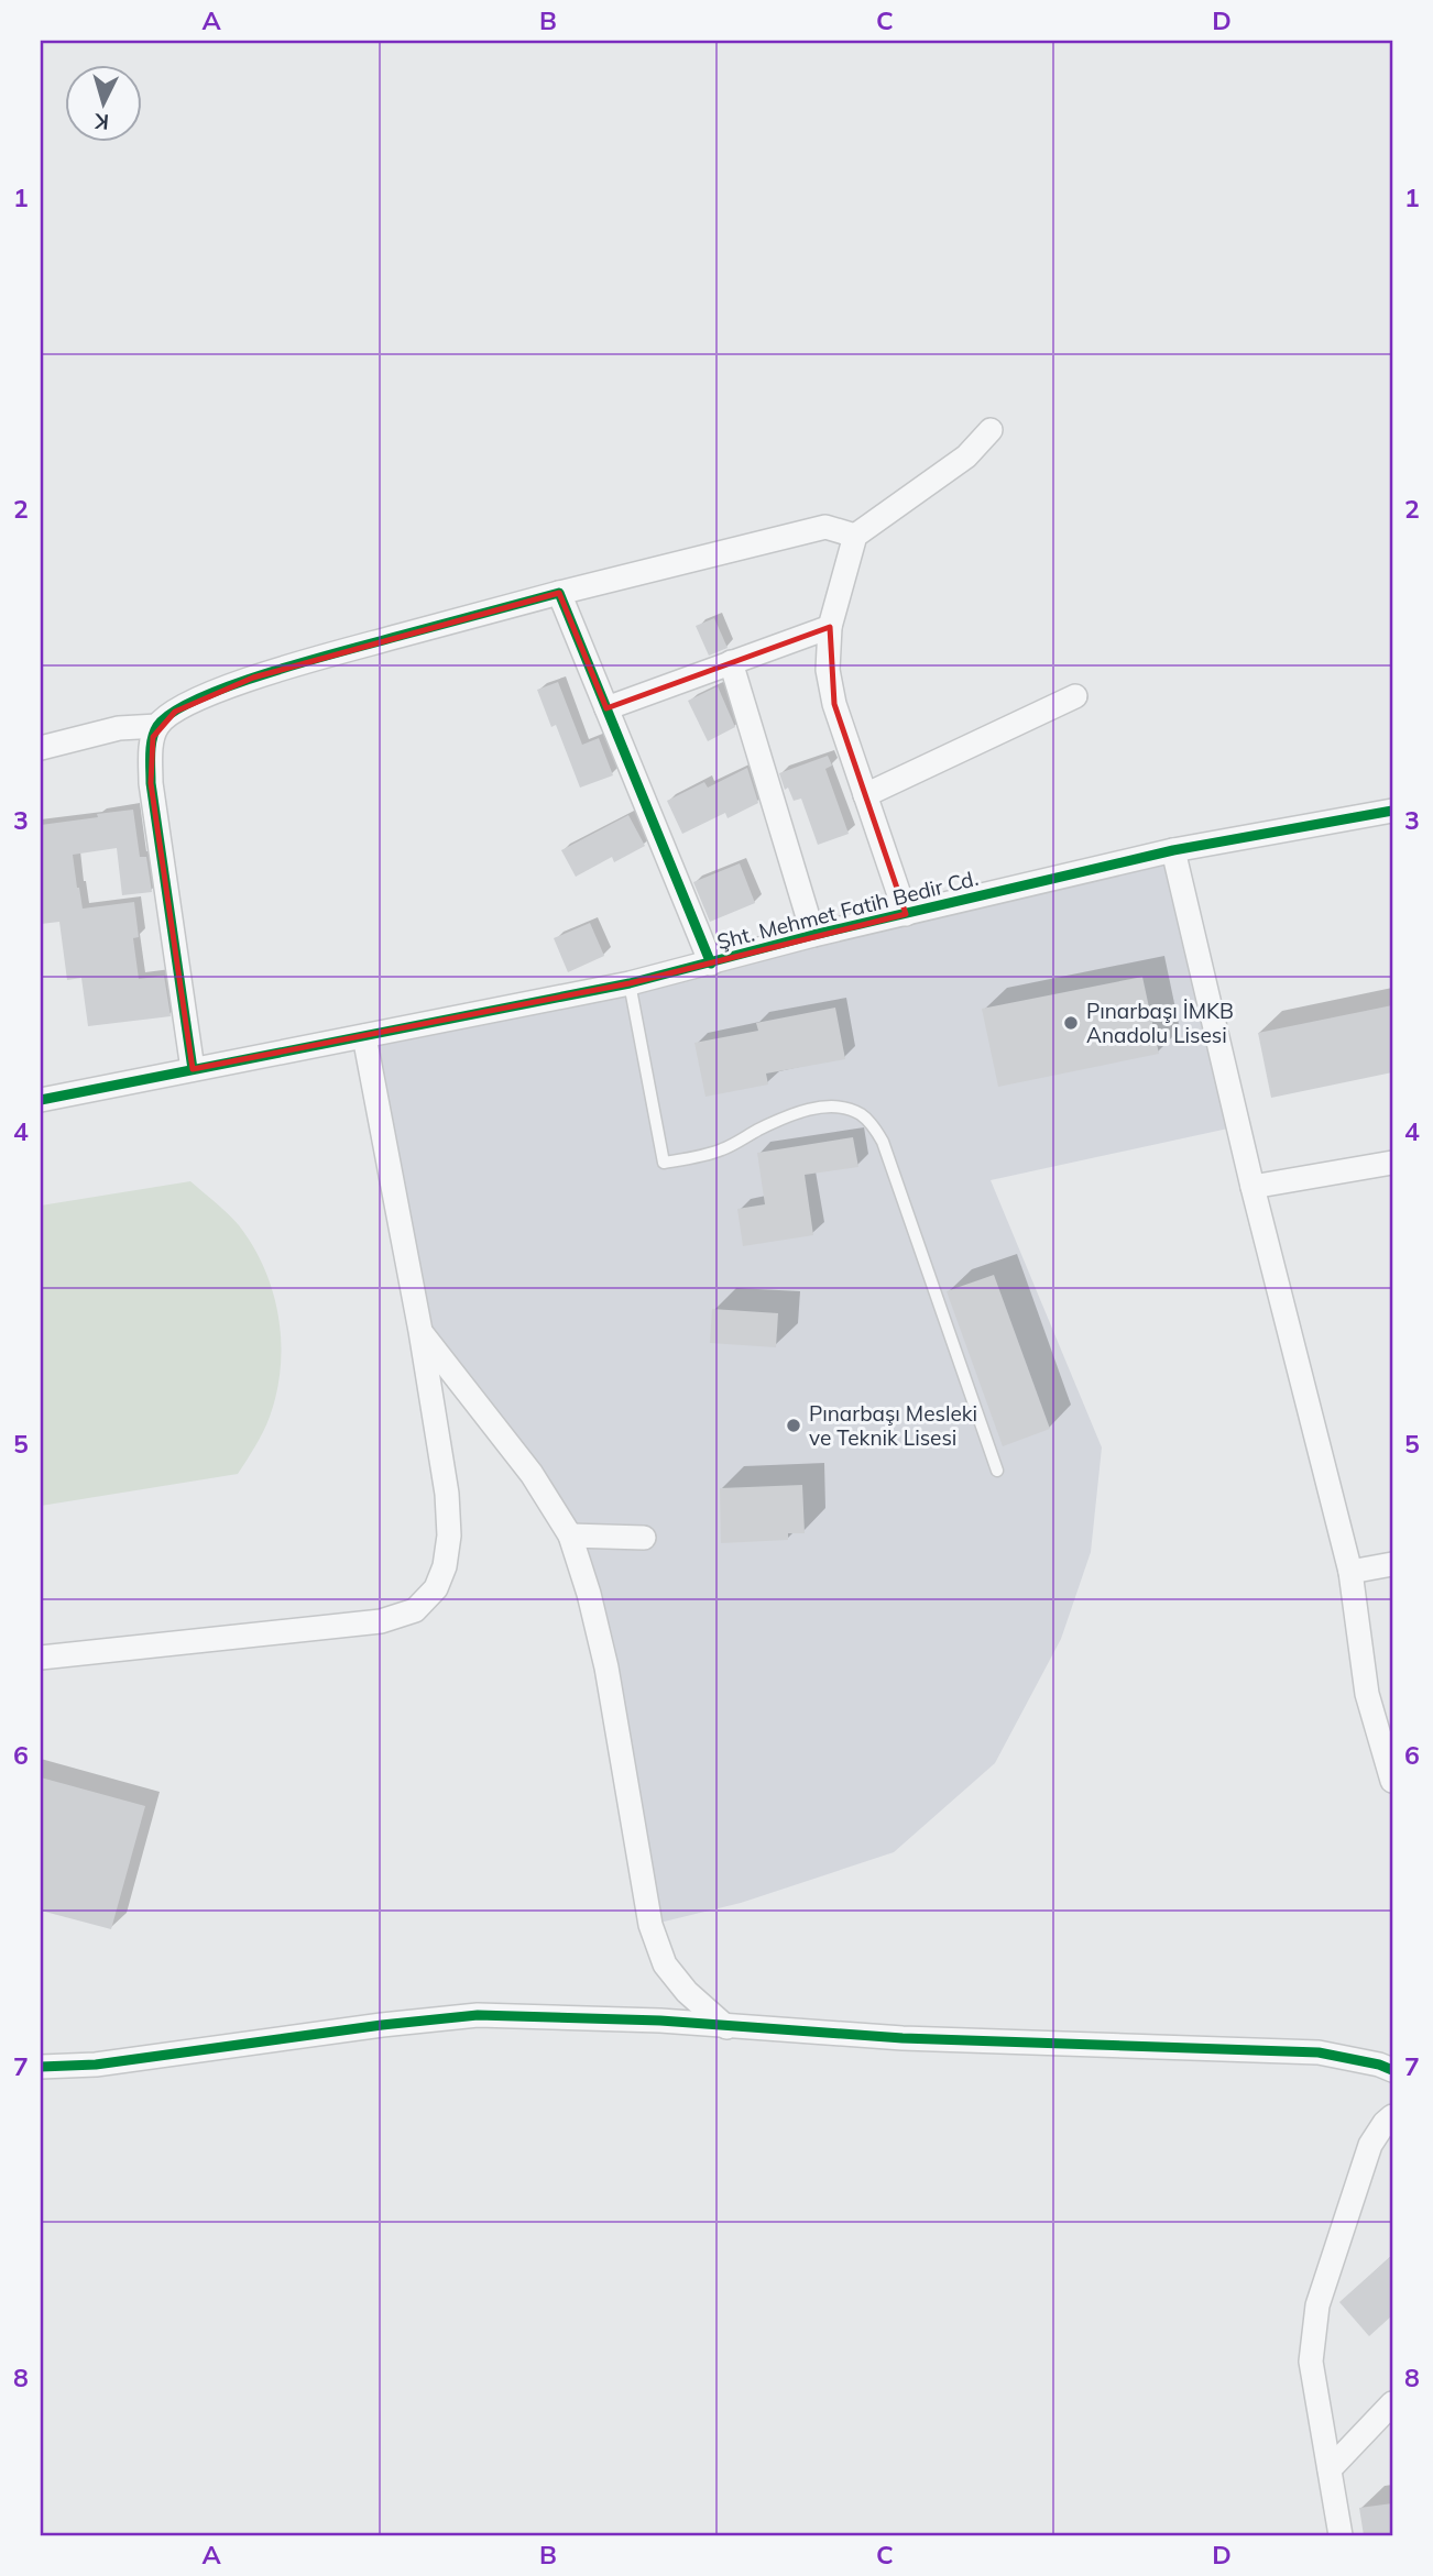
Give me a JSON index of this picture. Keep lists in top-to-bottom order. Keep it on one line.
{"streets":{"street":["Şht. Mehmet Fatih Bedir Cd."]},"places":["Pınarbaşı İMKB Anadolu Lisesi","Pınarbaşı Mesleki ve Teknik Lisesi"],"north":"bottom","grid":{"columns":["A","B","C","D"],"rows":["1","2","3","4","5","6","7","8"]}}
